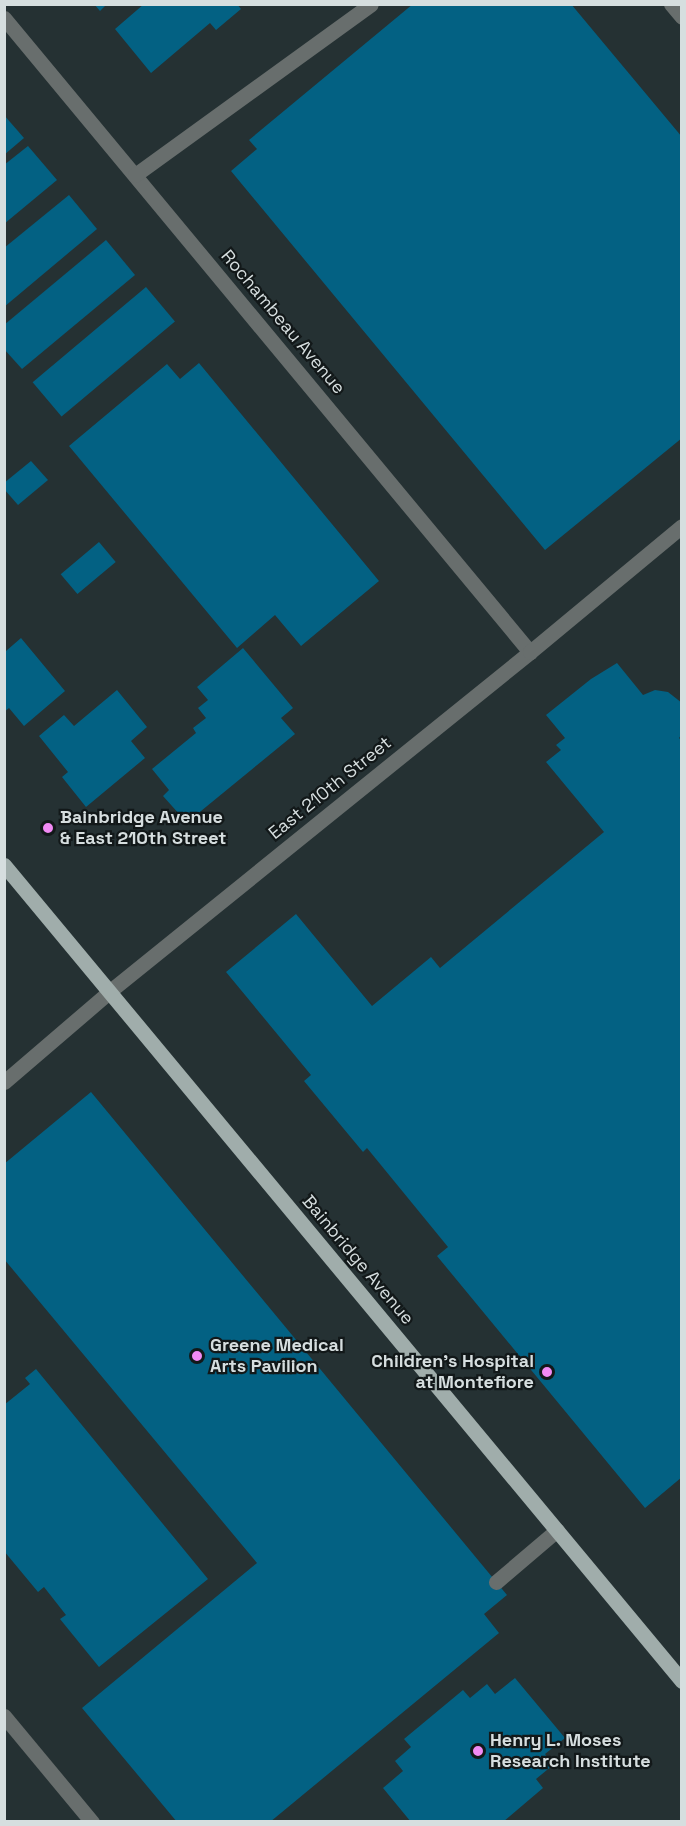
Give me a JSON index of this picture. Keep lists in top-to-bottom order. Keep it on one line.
{"streets":{"main road":["Bainbridge Avenue"],"street":["Rochambeau Avenue","East 210th Street"]},"crossings":[["Rochambeau Avenue","East 210th Street"],["East 210th Street","Bainbridge Avenue"]],"places":["Bainbridge Avenue & East 210th Street","Greene Medical Arts Pavilion","Children's Hospital at Montefiore","Henry L. Moses Research Institute"]}
